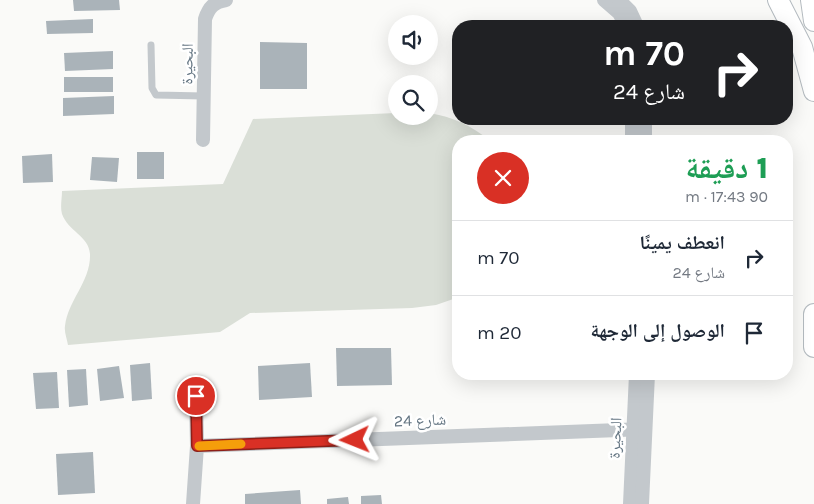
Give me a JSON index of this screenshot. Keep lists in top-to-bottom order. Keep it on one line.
{"streets":{"street":["البحيرة","شارع 24"]},"crossings":[["البحيرة","شارع 24"]],"page":{"turn":["70 m","شارع 24"],"heading":["1 دقيقة","90 m · 17:43"],"list":[{"name":"انعطف يمينًا","note":"شارع 24","value":"70 m"},{"name":"الوصول إلى الوجهة","value":"20 m"}]}}
